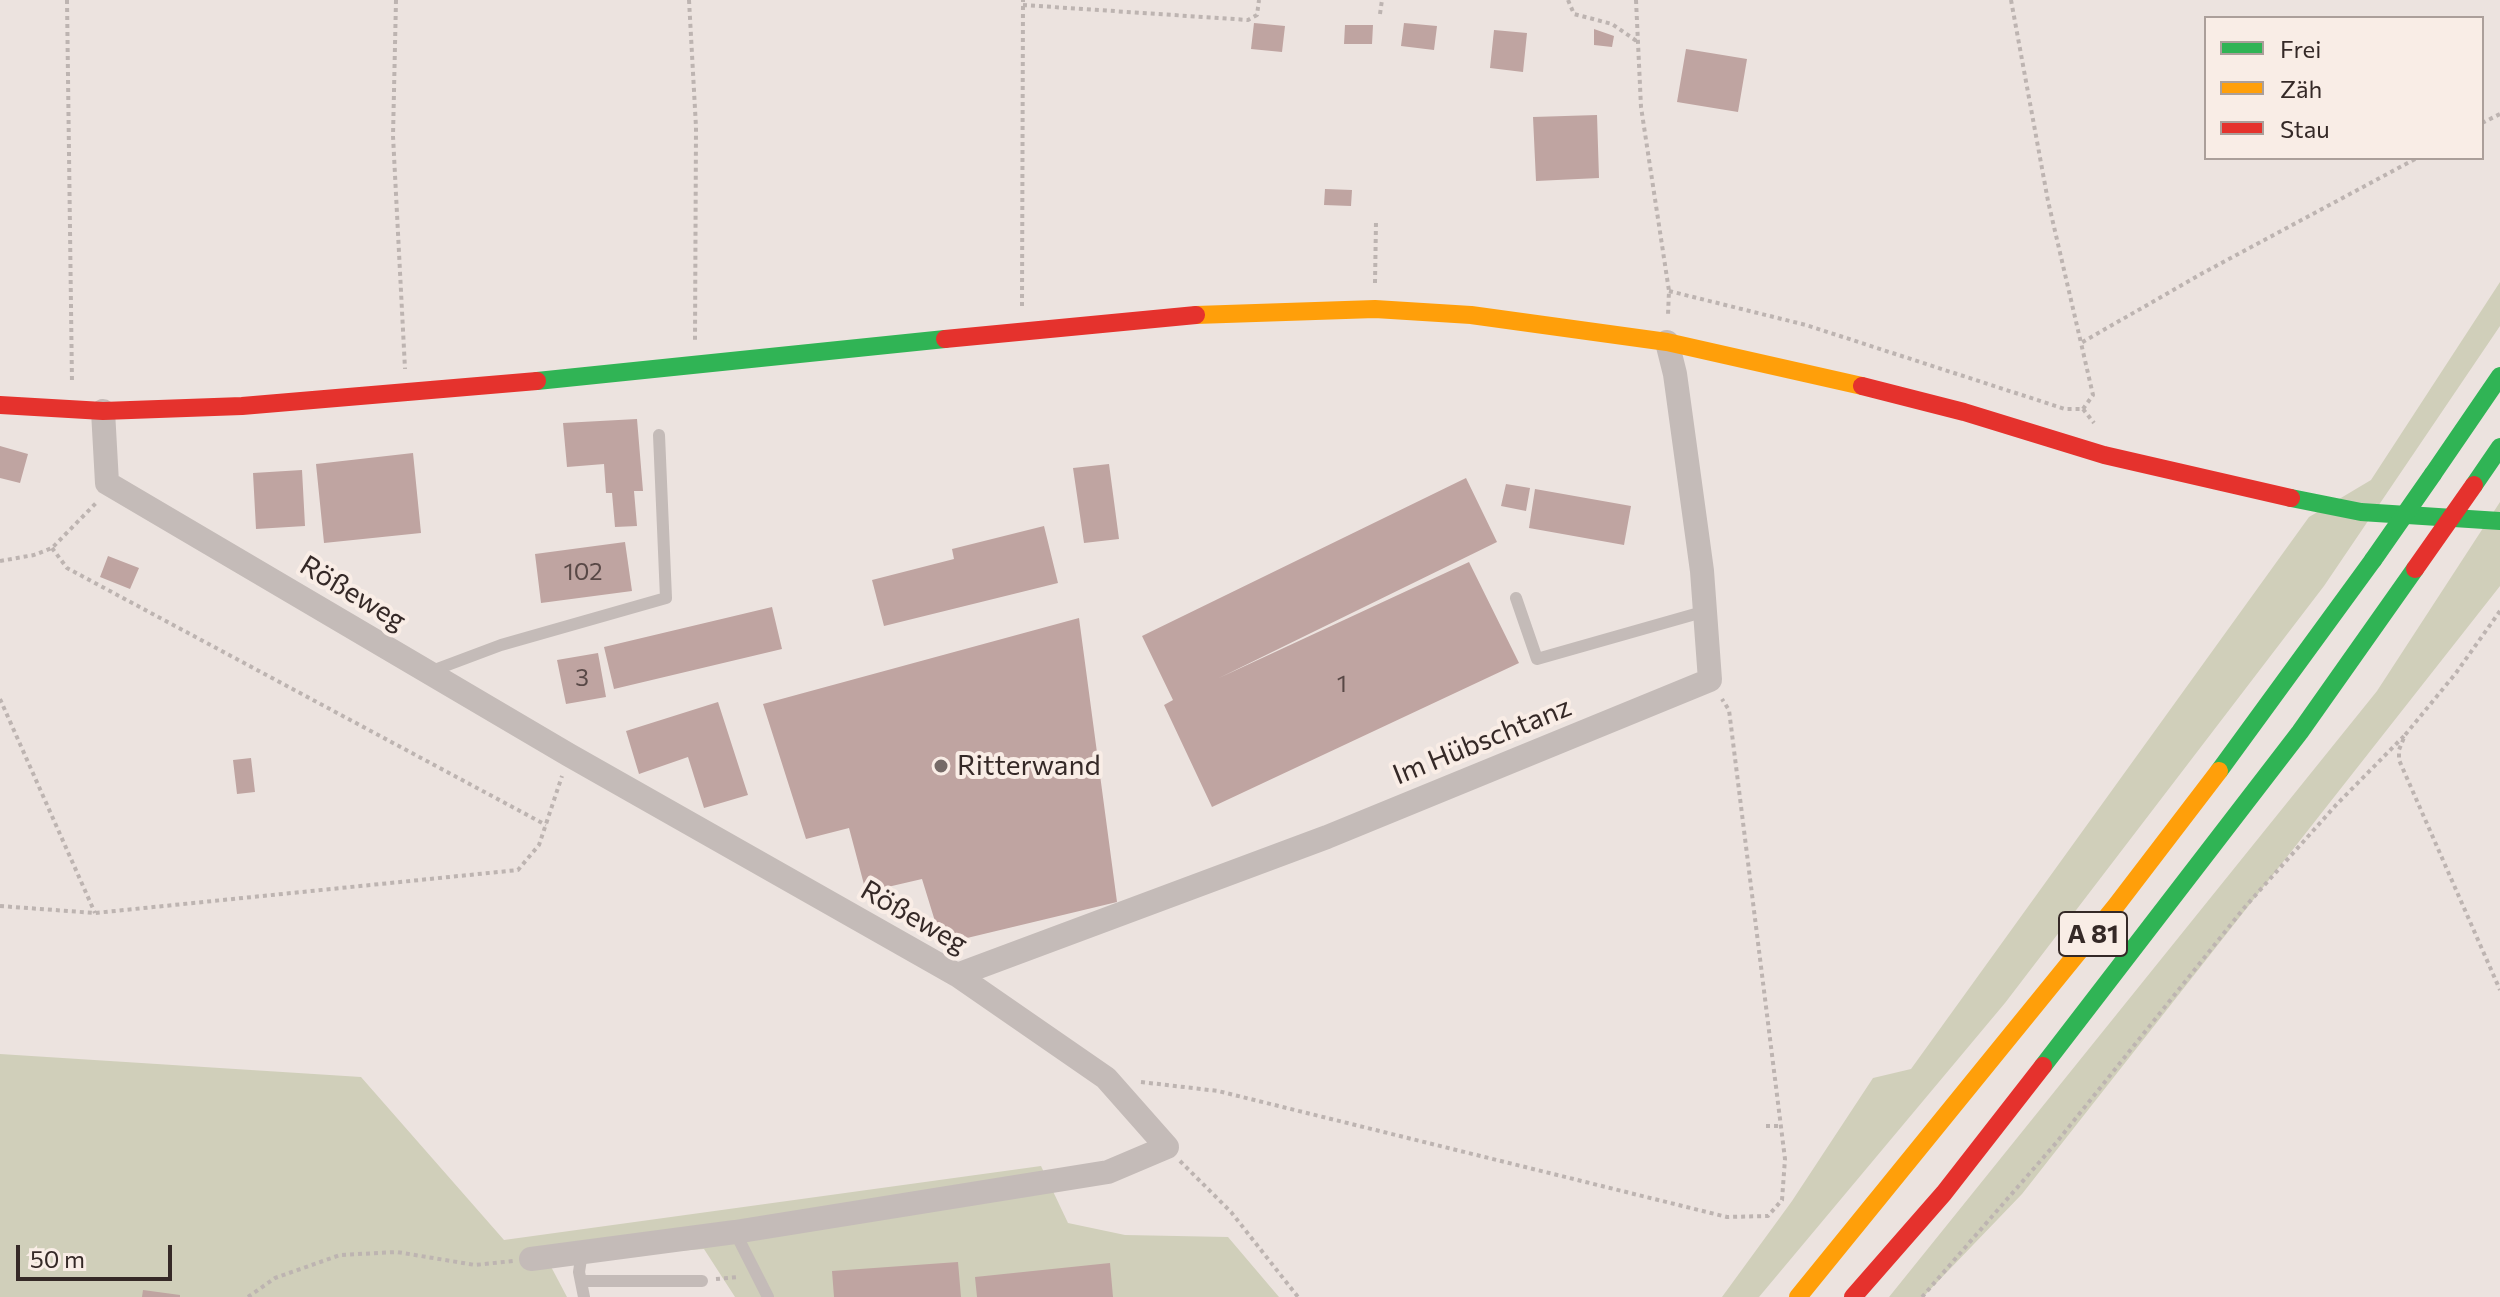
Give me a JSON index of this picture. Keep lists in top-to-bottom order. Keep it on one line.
{"streets":{"main road":["A 81"],"street":["Rößeweg","Im Hübschtanz"]},"crossings":[["Rößeweg","Im Hübschtanz"]],"places":["Ritterwand"],"house_numbers":["102","3","1"],"legend":["Frei","Zäh","Stau"],"scale_bar":"50 m"}
